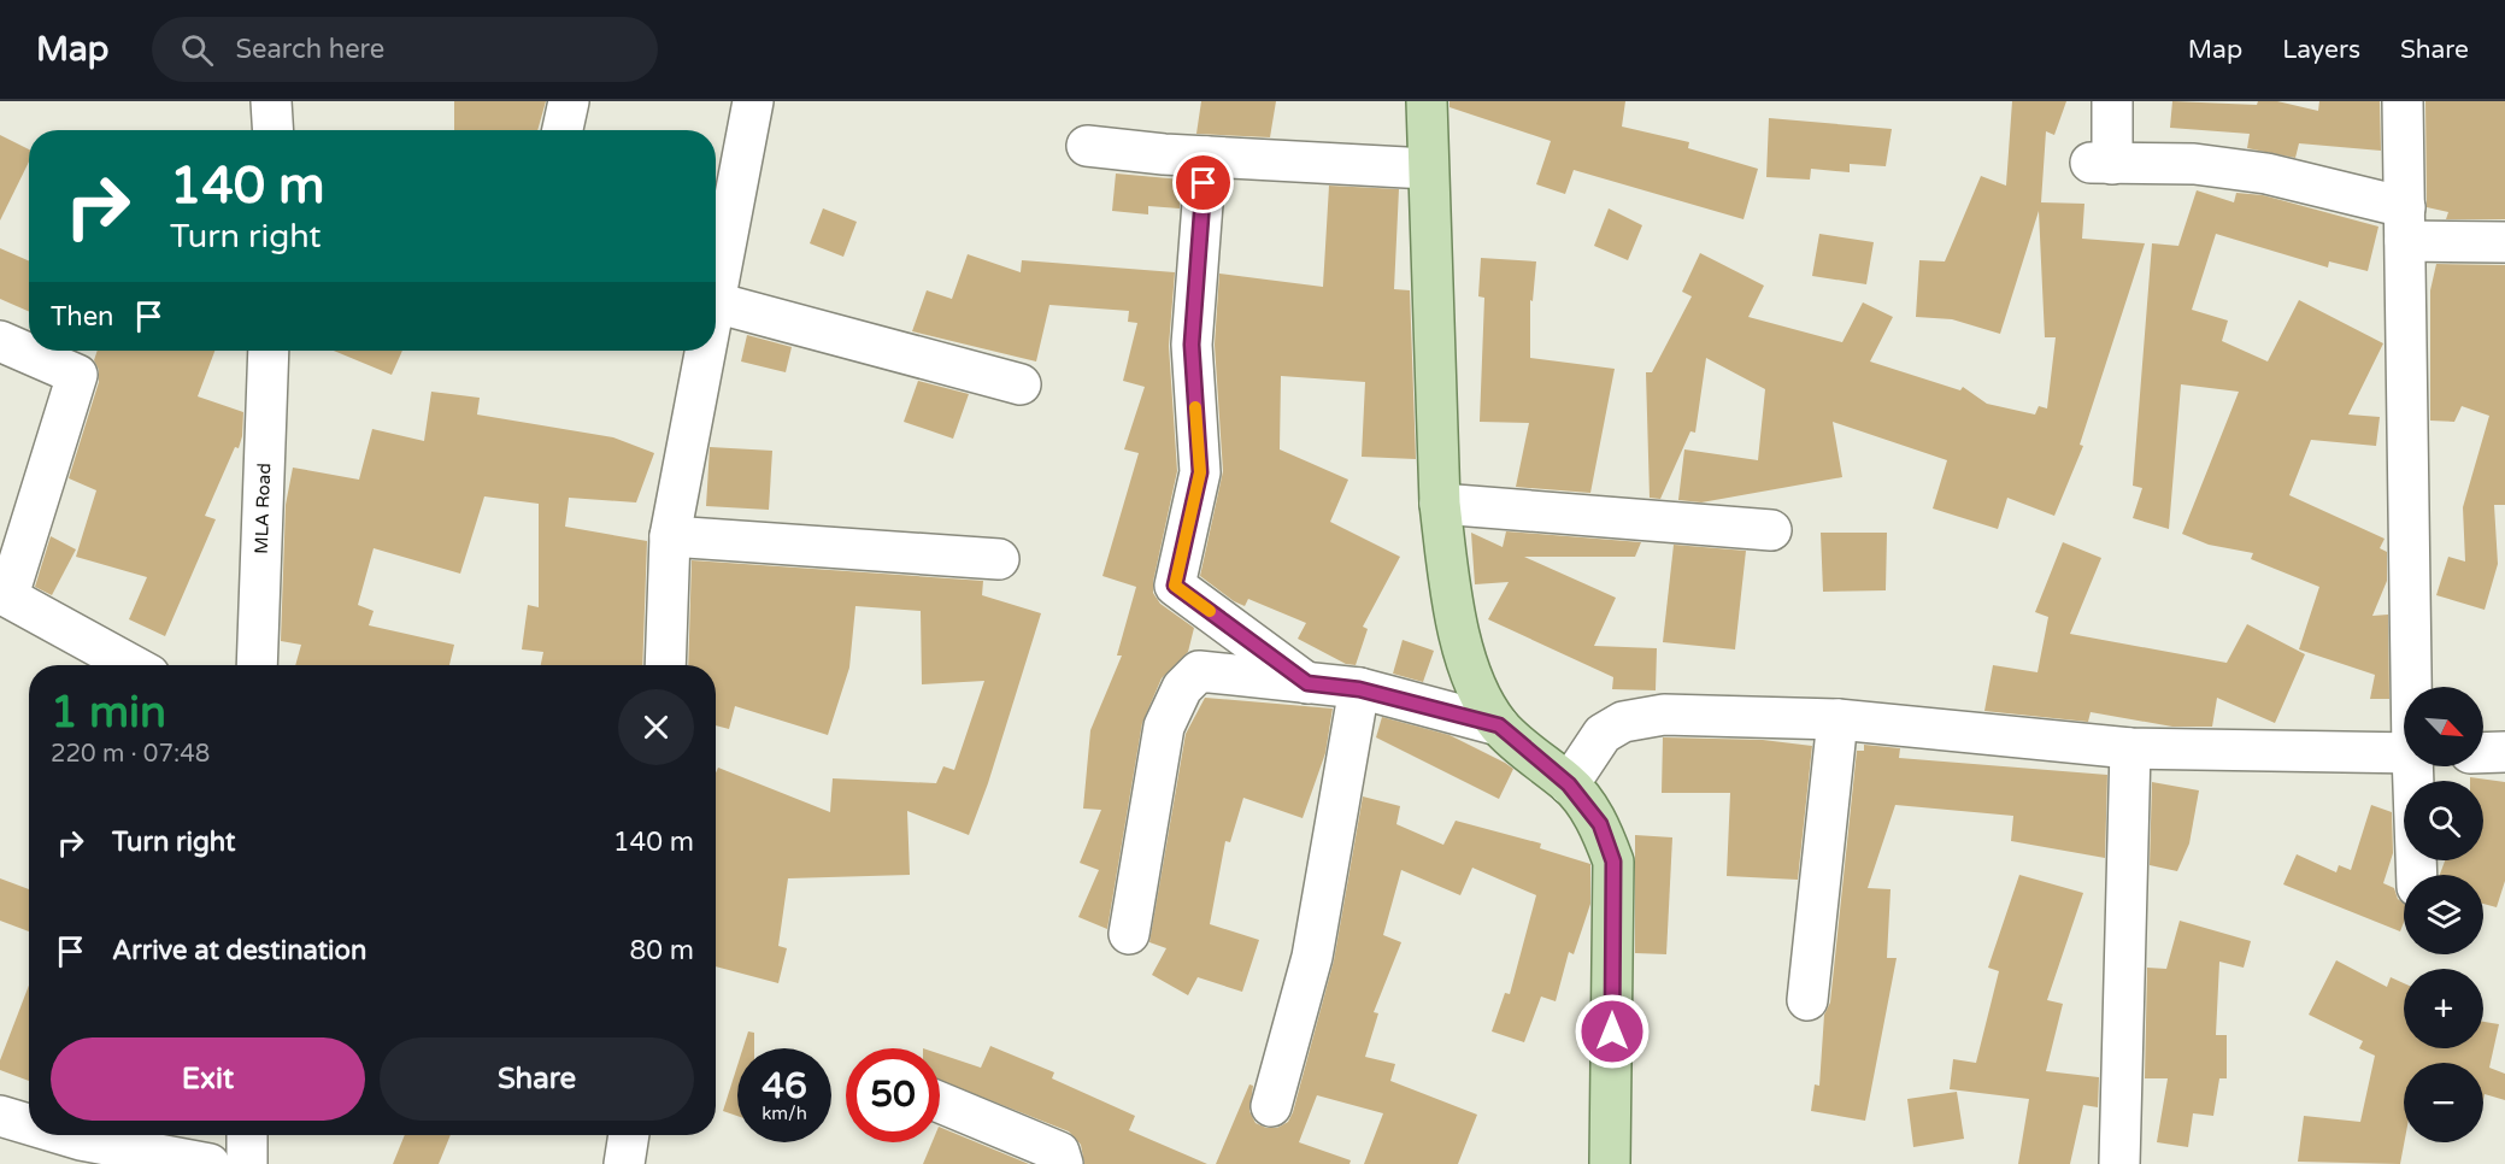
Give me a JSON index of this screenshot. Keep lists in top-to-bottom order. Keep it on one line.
{"streets":{"street":["MLA Road"]},"north":"bottom right","page":{"header":"Map","search":"Search here","nav":["Map","Layers","Share"],"turn":["140 m","Turn right"],"then":"Then","heading":["1 min","220 m · 07:48"],"map_buttons":["+","−"],"list":[{"name":"Turn right","value":"140 m"},{"name":"Arrive at destination","value":"80 m"}],"buttons":["Exit","Share"],"speed":"46 km/h","limit":"50"}}
